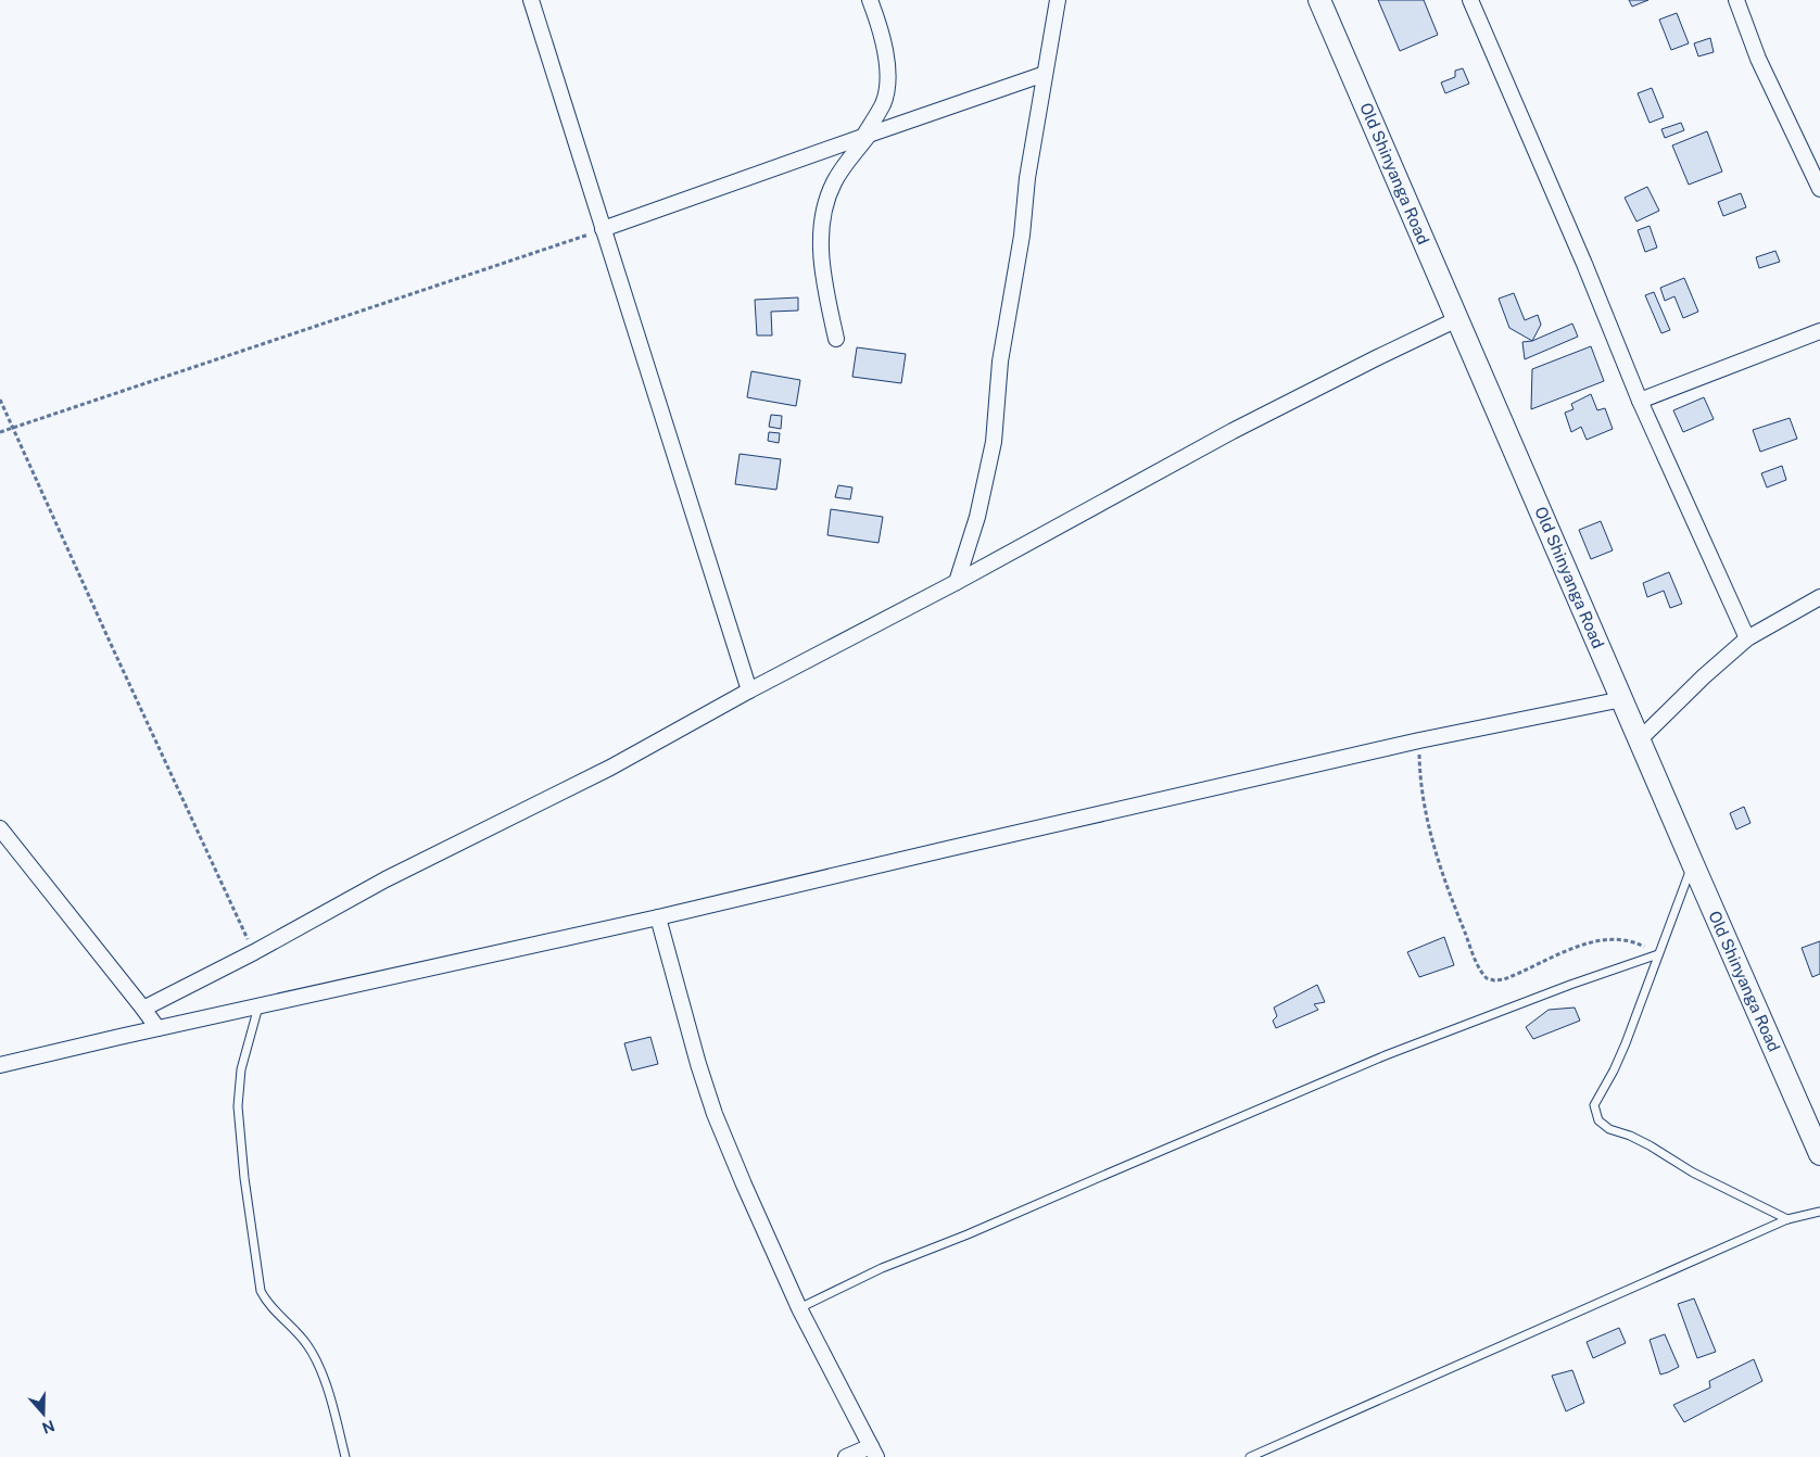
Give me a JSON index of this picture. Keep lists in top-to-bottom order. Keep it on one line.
{"streets":{"main road":["Old Shinyanga Road"]},"north":"bottom"}
